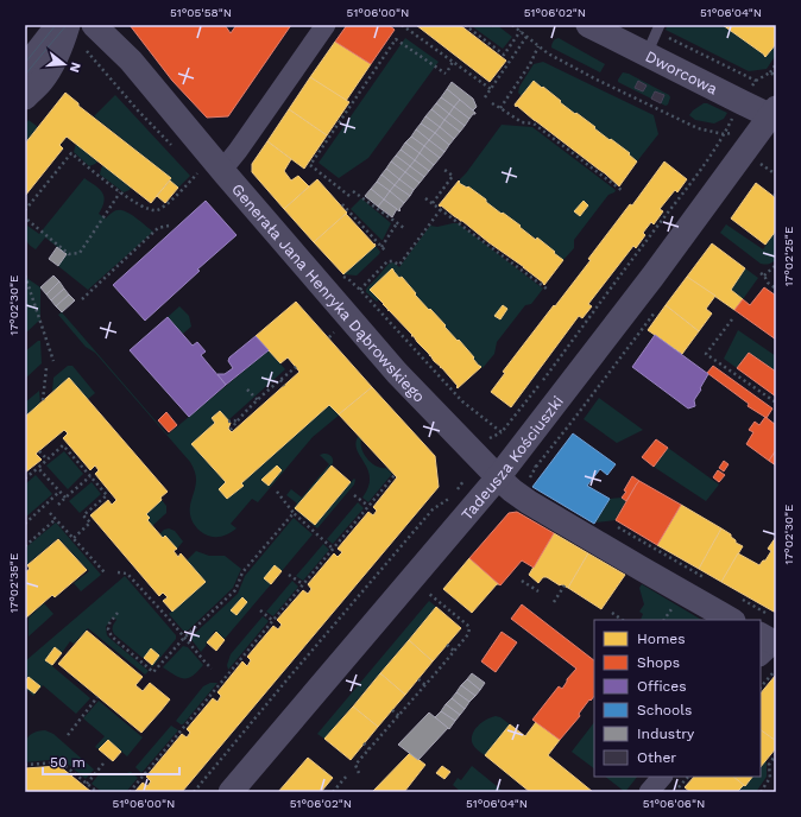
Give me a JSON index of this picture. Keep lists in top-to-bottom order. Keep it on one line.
{"streets":{"street":["Dworcowa","Generała Jana Henryka Dąbrowskiego","Tadeusza Kościuszki"]},"crossings":[["Dworcowa","Tadeusza Kościuszki"],["Generała Jana Henryka Dąbrowskiego","Tadeusza Kościuszki"]],"legend":["Homes","Shops","Offices","Schools","Industry","Other"],"scale_bar":"50 m","north":"right","coordinates":["51°05'58\"N","51°06'00\"N","51°06'02\"N","51°06'04\"N","17°02'25\"E","17°02'30\"E","17°02'35\"E","51°06'06\"N"]}
